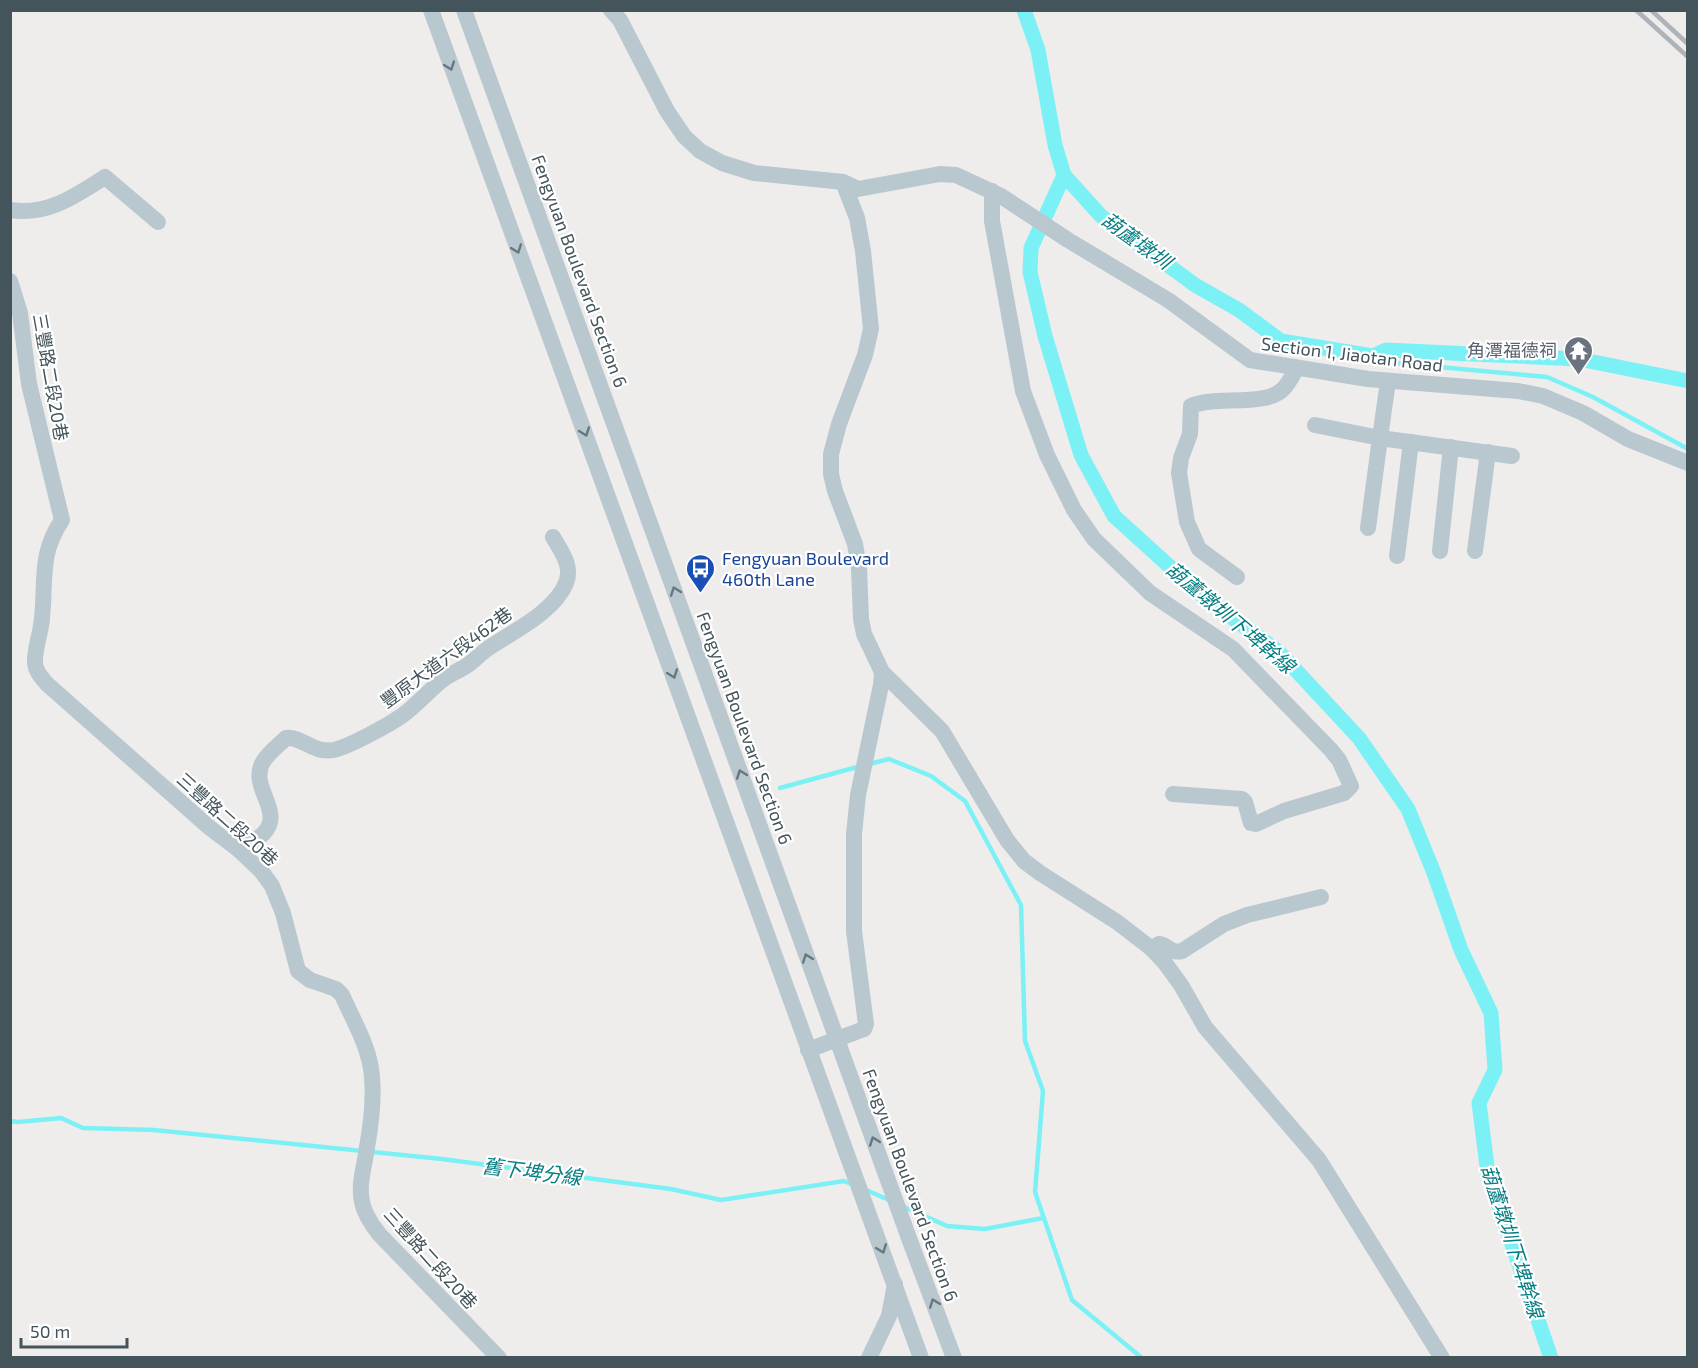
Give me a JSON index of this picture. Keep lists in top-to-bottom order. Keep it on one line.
{"streets":{"street":["Fengyuan Boulevard Section 6","Section 1, Jiaotan Road","三豐路二段20巷","豐原大道六段462巷"]},"crossings":[["三豐路二段20巷","豐原大道六段462巷"]],"water":["葫蘆墩圳","葫蘆墩圳下埤幹線","舊下埤分線"],"places":{"temple":["角潭福德祠"],"bus stop":["Fengyuan Boulevard 460th Lane"]},"scale_bar":"50 m"}
